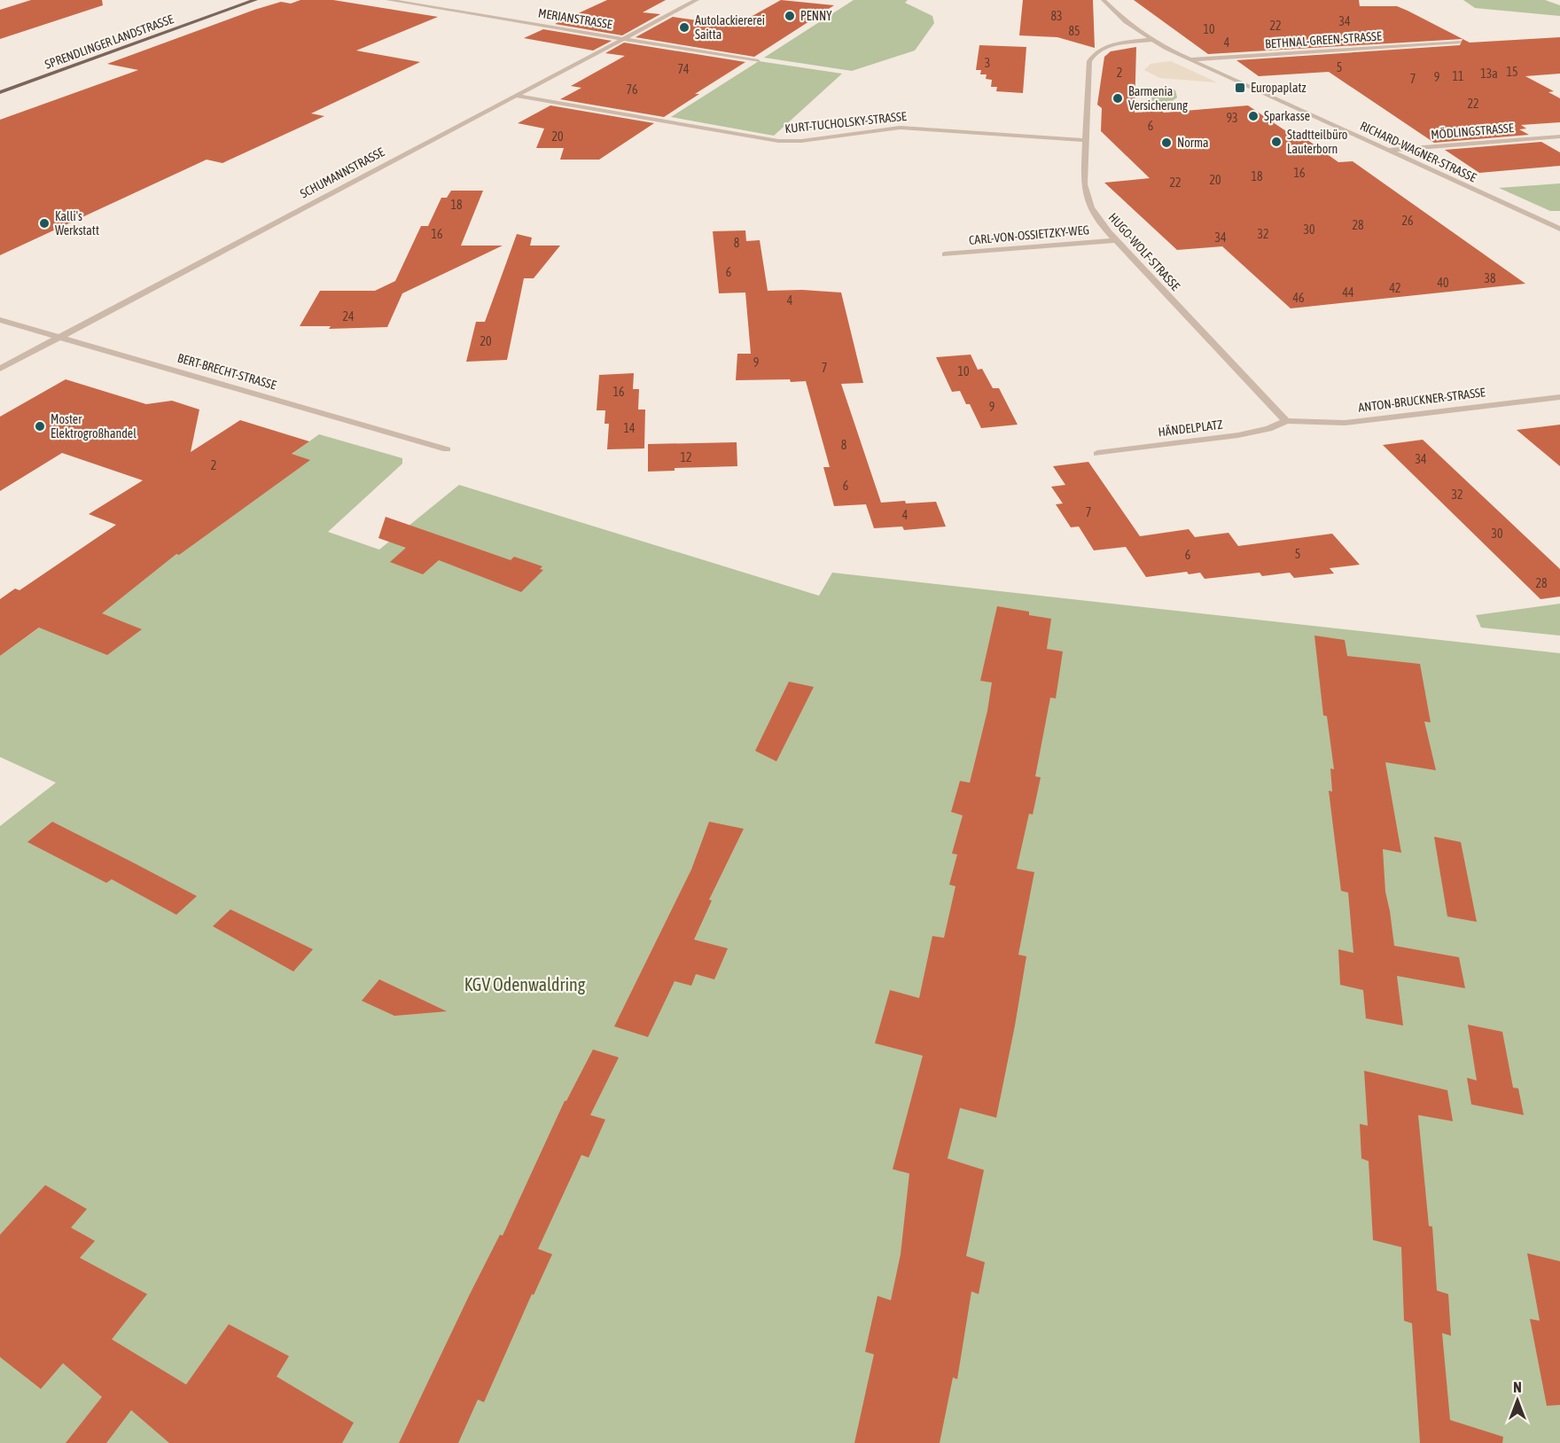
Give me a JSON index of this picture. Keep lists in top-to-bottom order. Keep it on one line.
{"streets":{"main road":["SPRENDLINGER LANDSTRASSE"],"street":["MERIANSTRASSE","BETHNAL-GREEN-STRASSE","KURT-TUCHOLSKY-STRASSE","MÖDLINGSTRASSE","RICHARD-WAGNER-STRASSE","SCHUMANNSTRASSE","CARL-VON-OSSIETZKY-WEG","HUGO-WOLF-STRASSE","BERT-BRECHT-STRASSE","ANTON-BRUCKNER-STRASSE","HÄNDELPLATZ"]},"crossings":[["MERIANSTRASSE","SCHUMANNSTRASSE"],["BETHNAL-GREEN-STRASSE","RICHARD-WAGNER-STRASSE"],["KURT-TUCHOLSKY-STRASSE","SCHUMANNSTRASSE"],["KURT-TUCHOLSKY-STRASSE","HUGO-WOLF-STRASSE"],["MÖDLINGSTRASSE","RICHARD-WAGNER-STRASSE"],["RICHARD-WAGNER-STRASSE","HUGO-WOLF-STRASSE"],["SCHUMANNSTRASSE","BERT-BRECHT-STRASSE"],["CARL-VON-OSSIETZKY-WEG","HUGO-WOLF-STRASSE"],["HUGO-WOLF-STRASSE","ANTON-BRUCKNER-STRASSE"],["HUGO-WOLF-STRASSE","HÄNDELPLATZ"],["ANTON-BRUCKNER-STRASSE","HÄNDELPLATZ"]],"parks":["KGV Odenwaldring"],"places":{"other":["PENNY","Autolackiererei Saitta","Barmenia Versicherung","Sparkasse","Stadtteilbüro Lauterborn","Norma","Kalli's Werkstatt","Moster Elektrogroßhandel"],"transit":["Europaplatz"]},"house_numbers":["83","34","22","10","85","4","3","5","74","15","2","13a","11","9","7","76","22","93","6","20","16","18","20","22","18","26","28","30","16","32","34","8","6","38","40","42","44","46","4","24","20","9","7","10","16","9","14","8","12","34","2","6","32","7","4","30","5","6","28"],"north":"top"}
